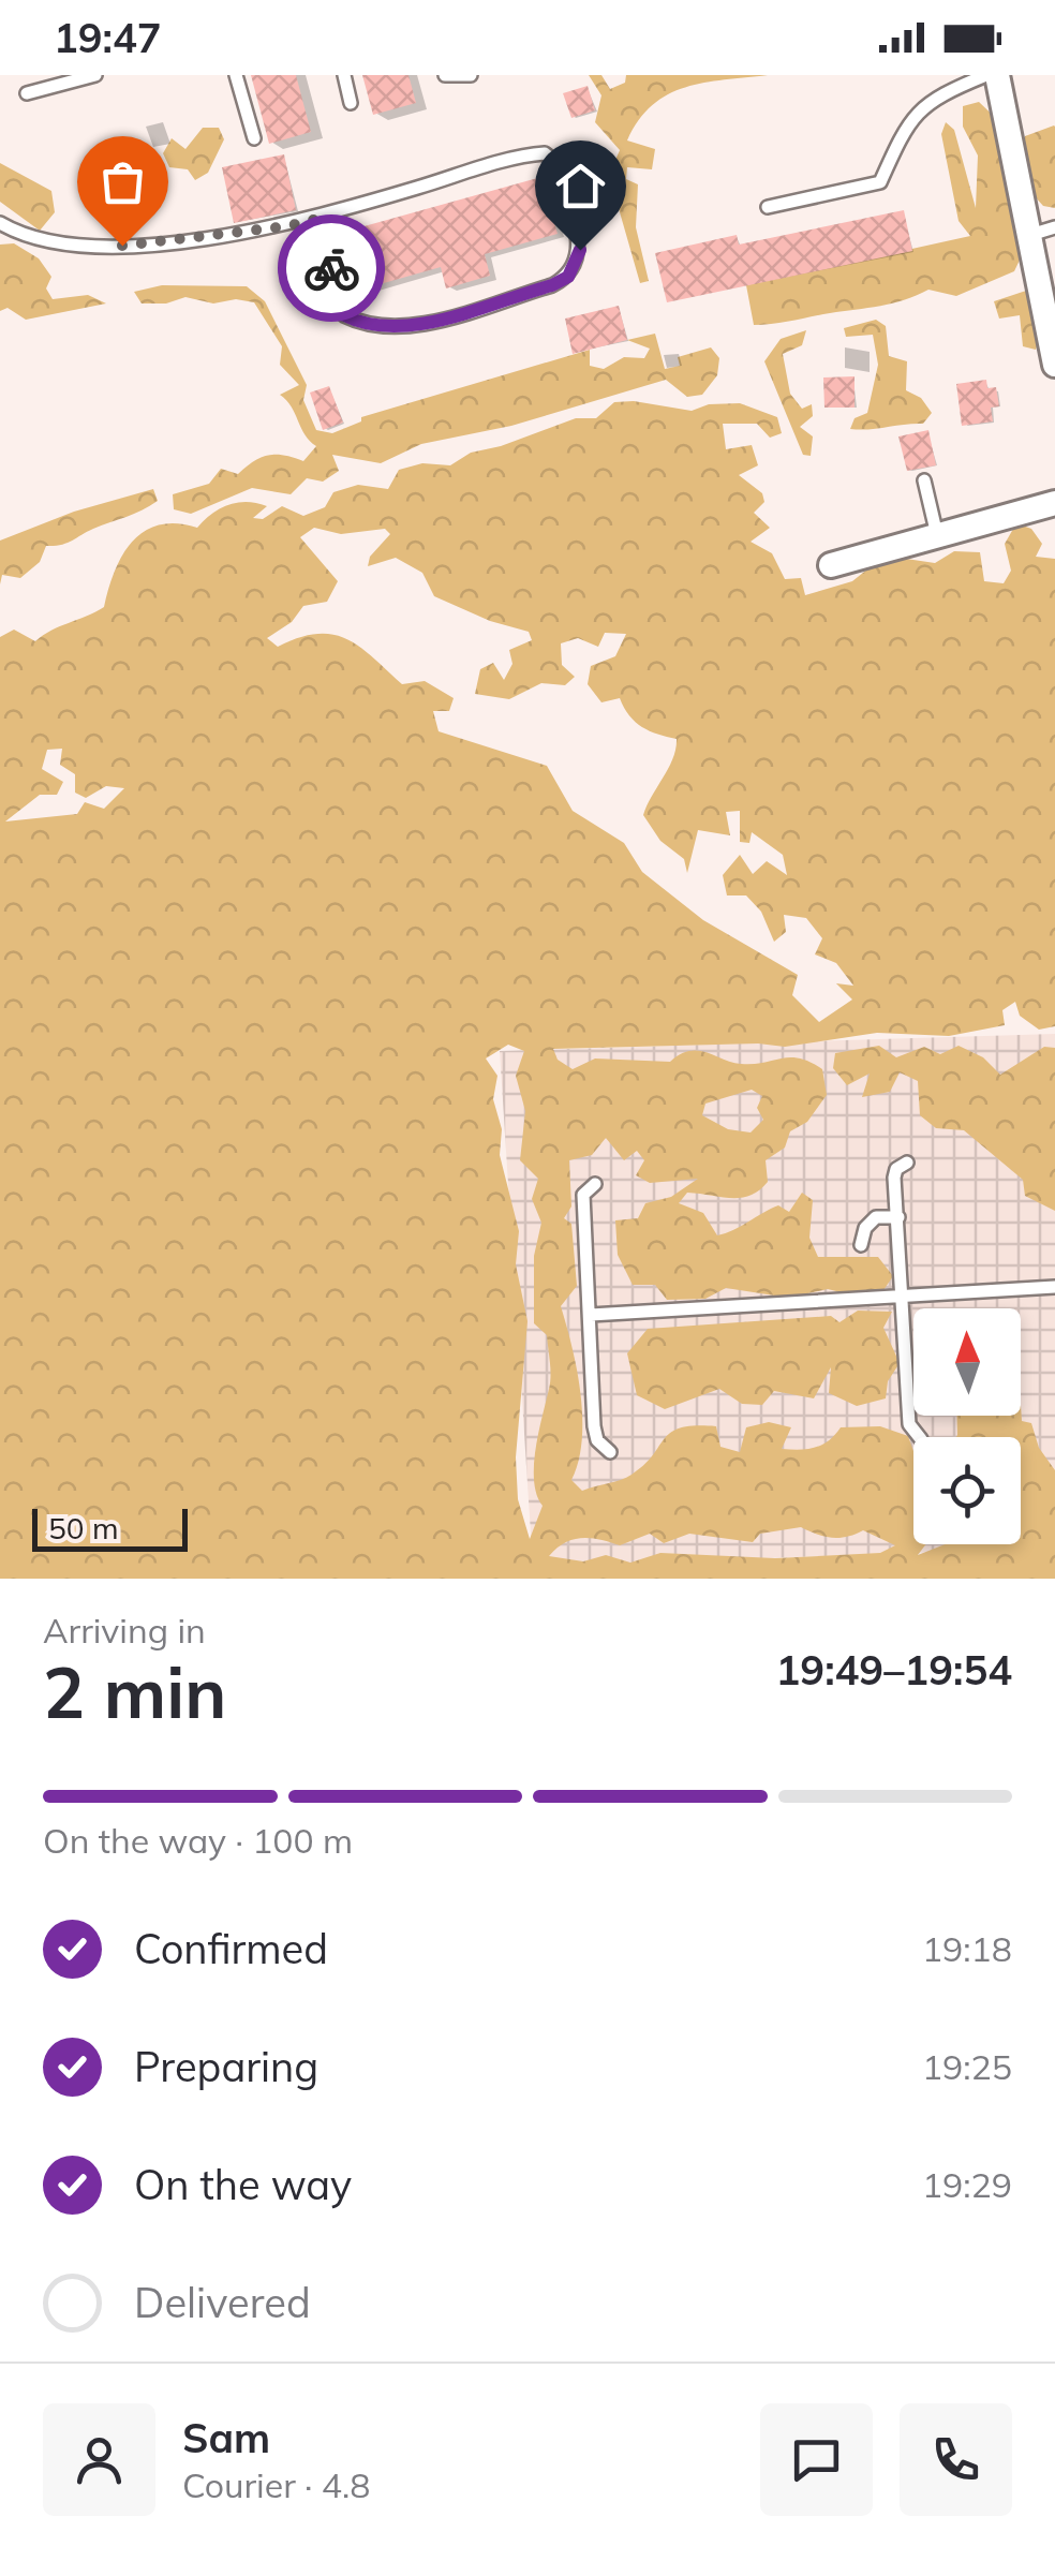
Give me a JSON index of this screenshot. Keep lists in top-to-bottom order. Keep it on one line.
{"scale_bar":"50 m","north":"top","page":{"status":"19:47","scale":"50 m","heading":["2 min","Arriving in","19:49–19:54"],"panel":["Sam","Courier · 4.8"],"bar":"On the way · 100 m","list":[["Confirmed","19:18"],["Preparing","19:25"],["On the way","19:29"],"Delivered"]}}
